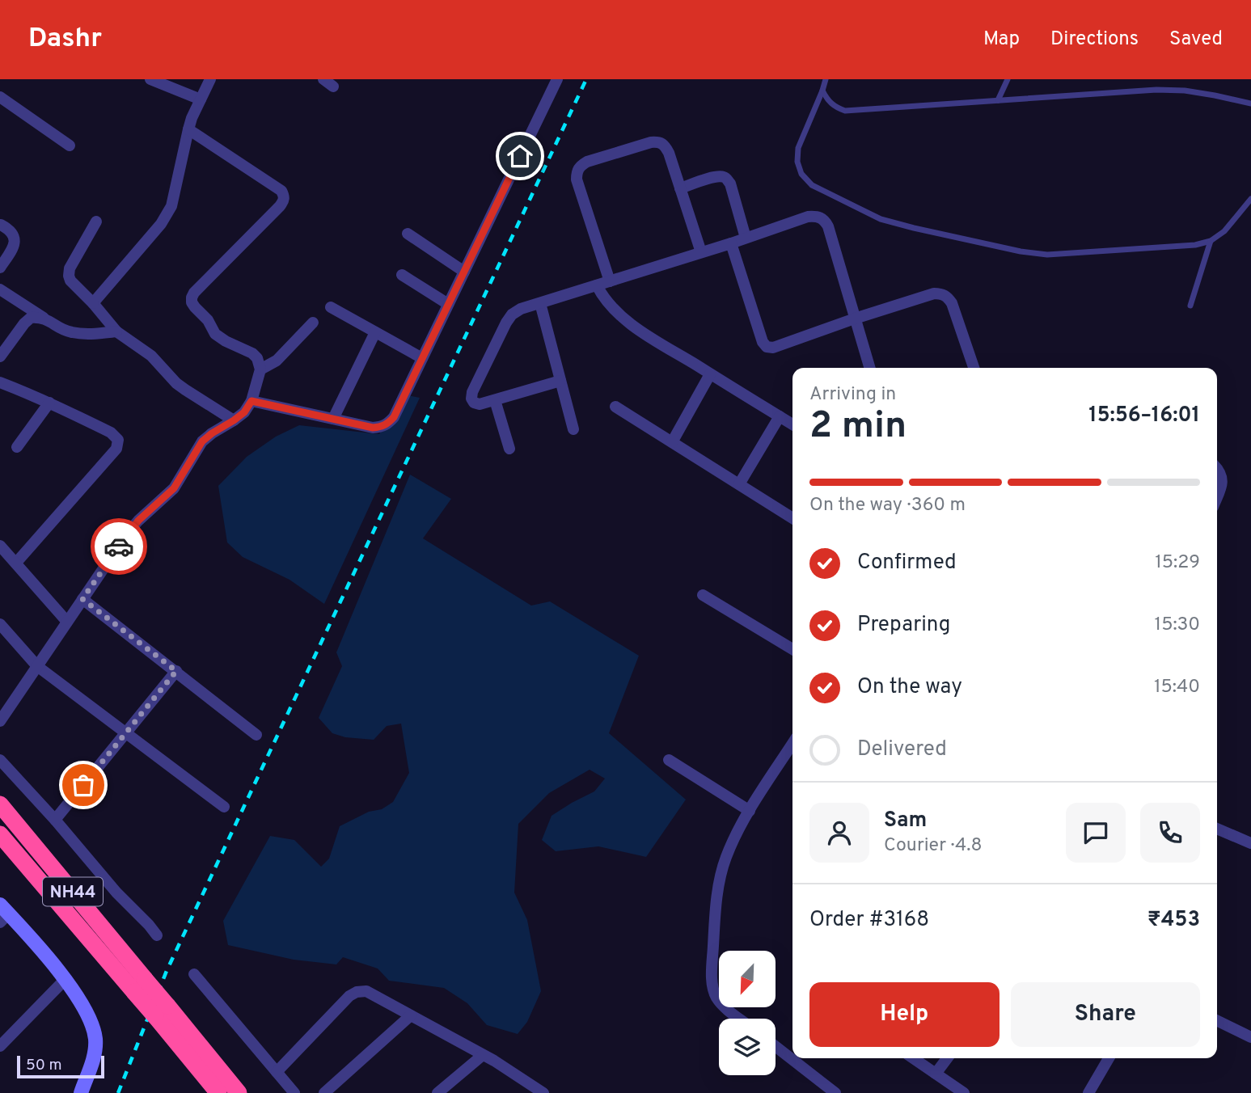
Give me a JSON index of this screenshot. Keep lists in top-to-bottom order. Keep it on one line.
{"streets":{"highway":["NH44"]},"scale_bar":"50 m","north":"bottom left","page":{"header":"Dashr","nav":["Map","Directions","Saved"],"heading":["2 min","Arriving in","15:56–16:01"],"panel":["Sam","Courier · 4.8","Order #3168","₹453"],"bar":"On the way · 360 m","list":[["Confirmed","15:29"],["Preparing","15:30"],["On the way","15:40"],"Delivered"],"buttons":["Help","Share"],"scale":"50 m"}}
